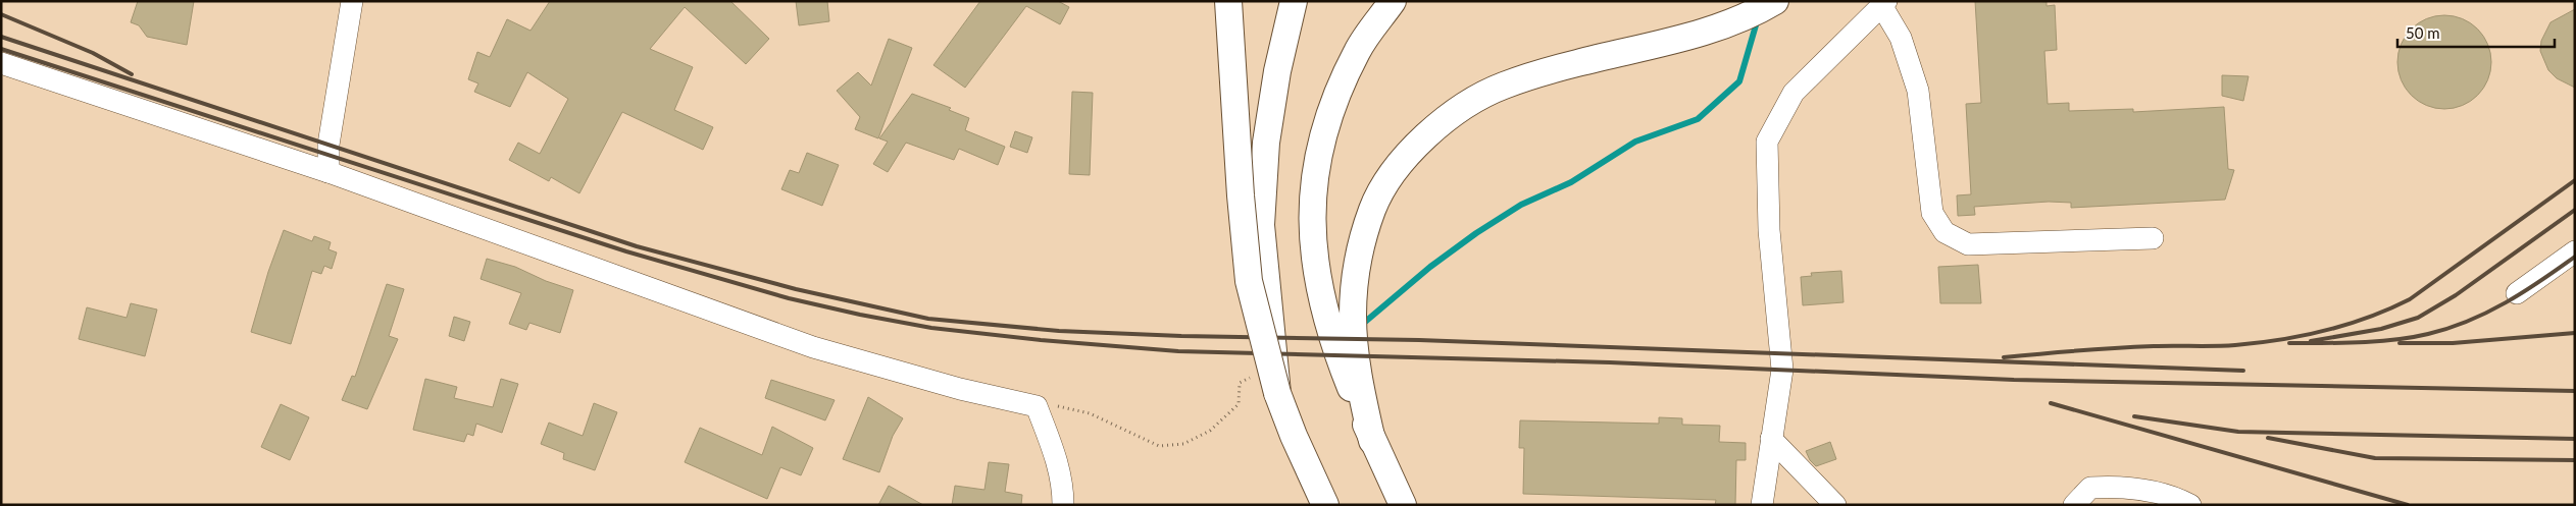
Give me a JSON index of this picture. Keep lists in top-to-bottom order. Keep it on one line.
{"scale_bar":"50 m"}
